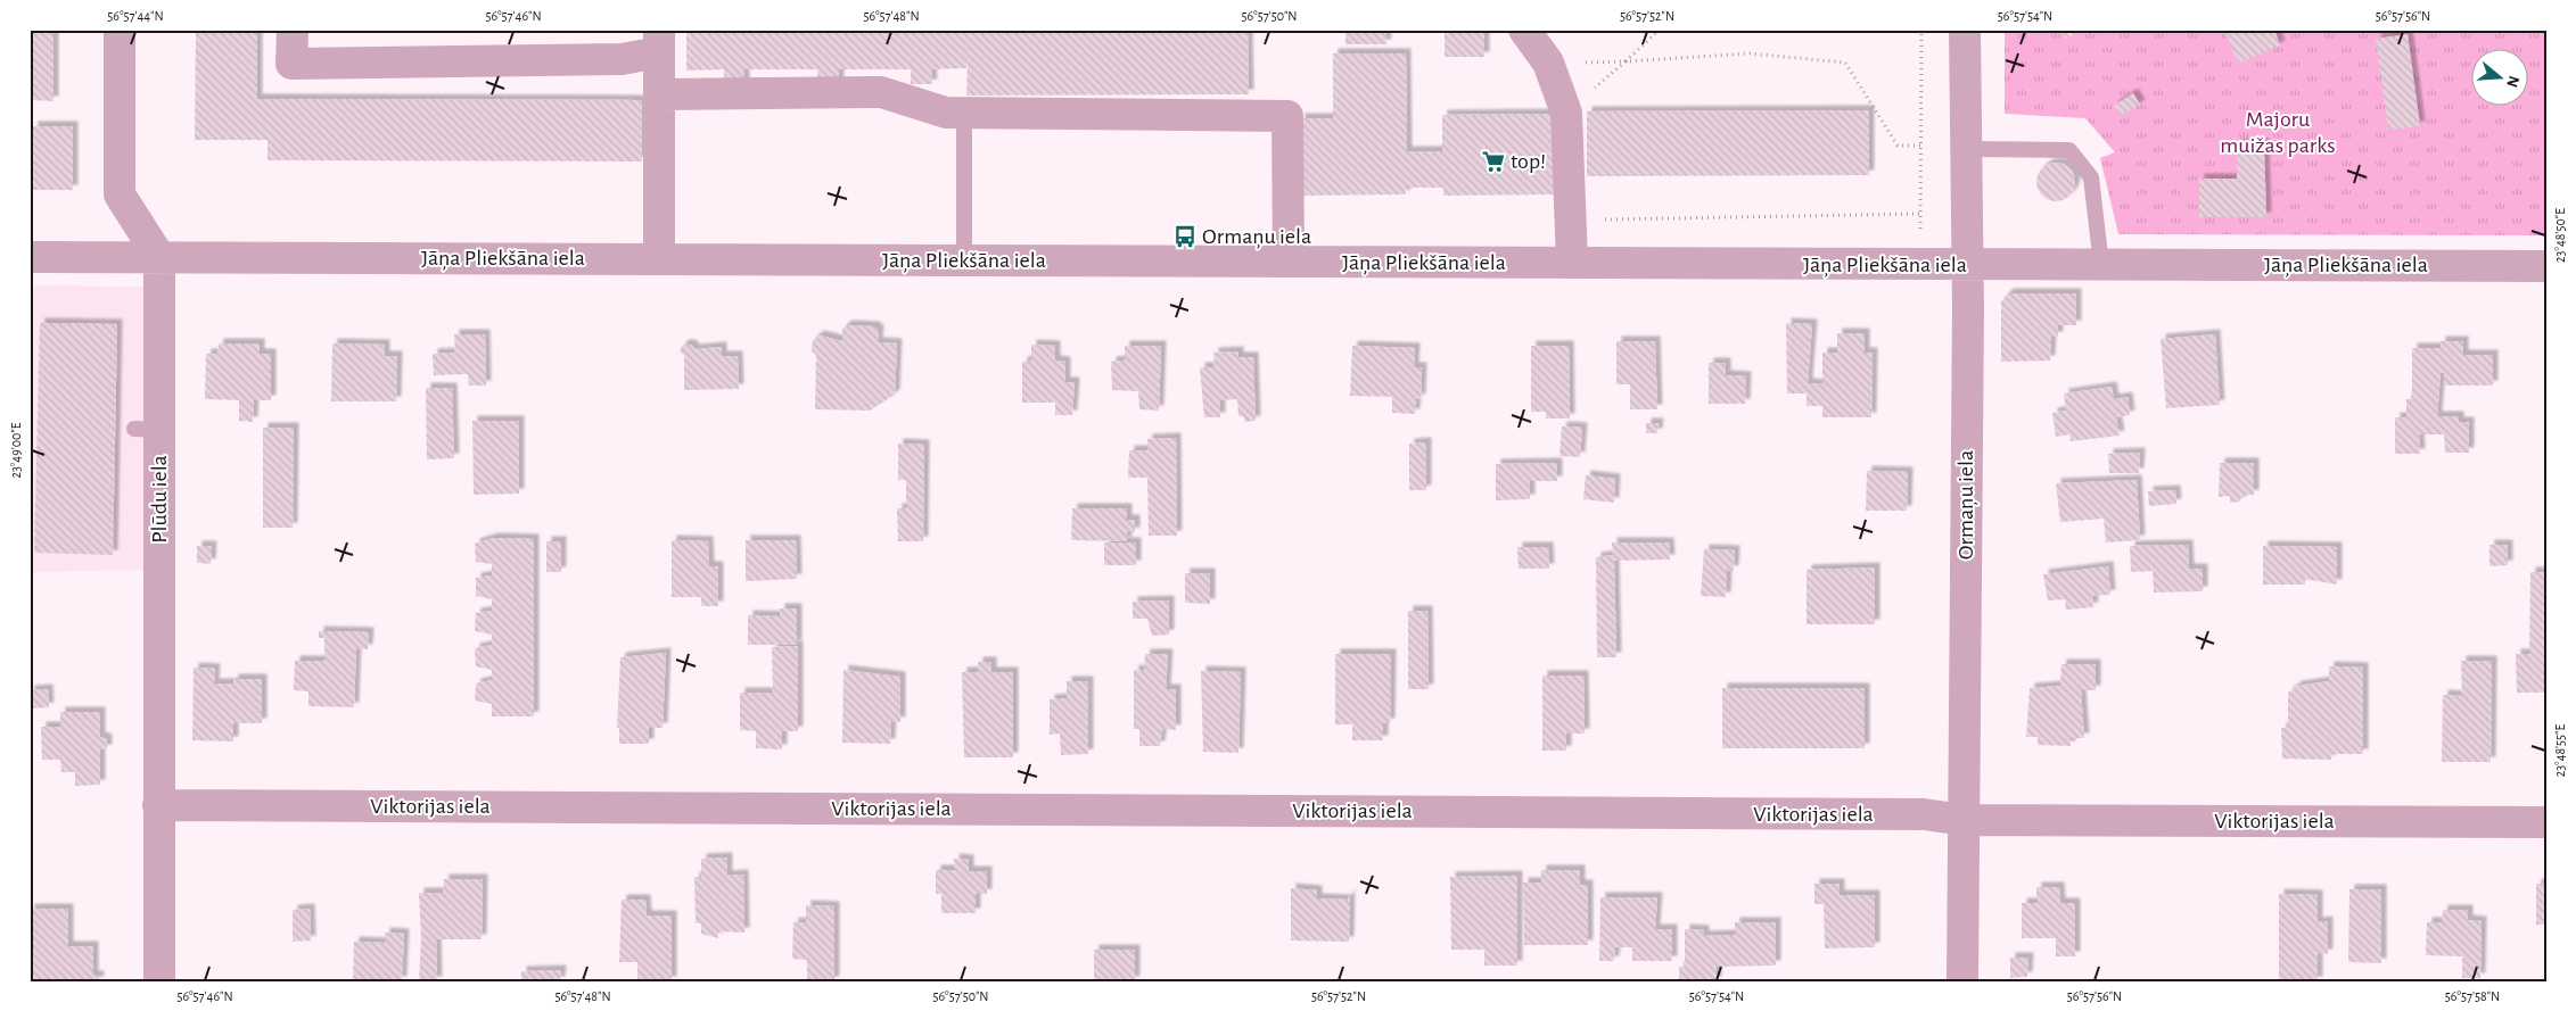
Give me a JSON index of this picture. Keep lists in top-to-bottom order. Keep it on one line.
{"streets":{"street":["Jāņa Pliekšāna iela","Plūdu iela","Ormaņu iela","Viktorijas iela"]},"crossings":[["Jāņa Pliekšāna iela","Plūdu iela"],["Jāņa Pliekšāna iela","Ormaņu iela"],["Plūdu iela","Viktorijas iela"],["Ormaņu iela","Viktorijas iela"]],"parks":["Majoru muižas parks"],"places":{"supermarket":["top!"],"bus stop":["Ormaņu iela"]},"north":"right","coordinates":["56°57'44\"N","56°57'46\"N","56°57'48\"N","56°57'50\"N","56°57'52\"N","56°57'54\"N","56°57'56\"N","23°48'50\"E","23°49'00\"E","23°48'55\"E","56°57'58\"N"]}
